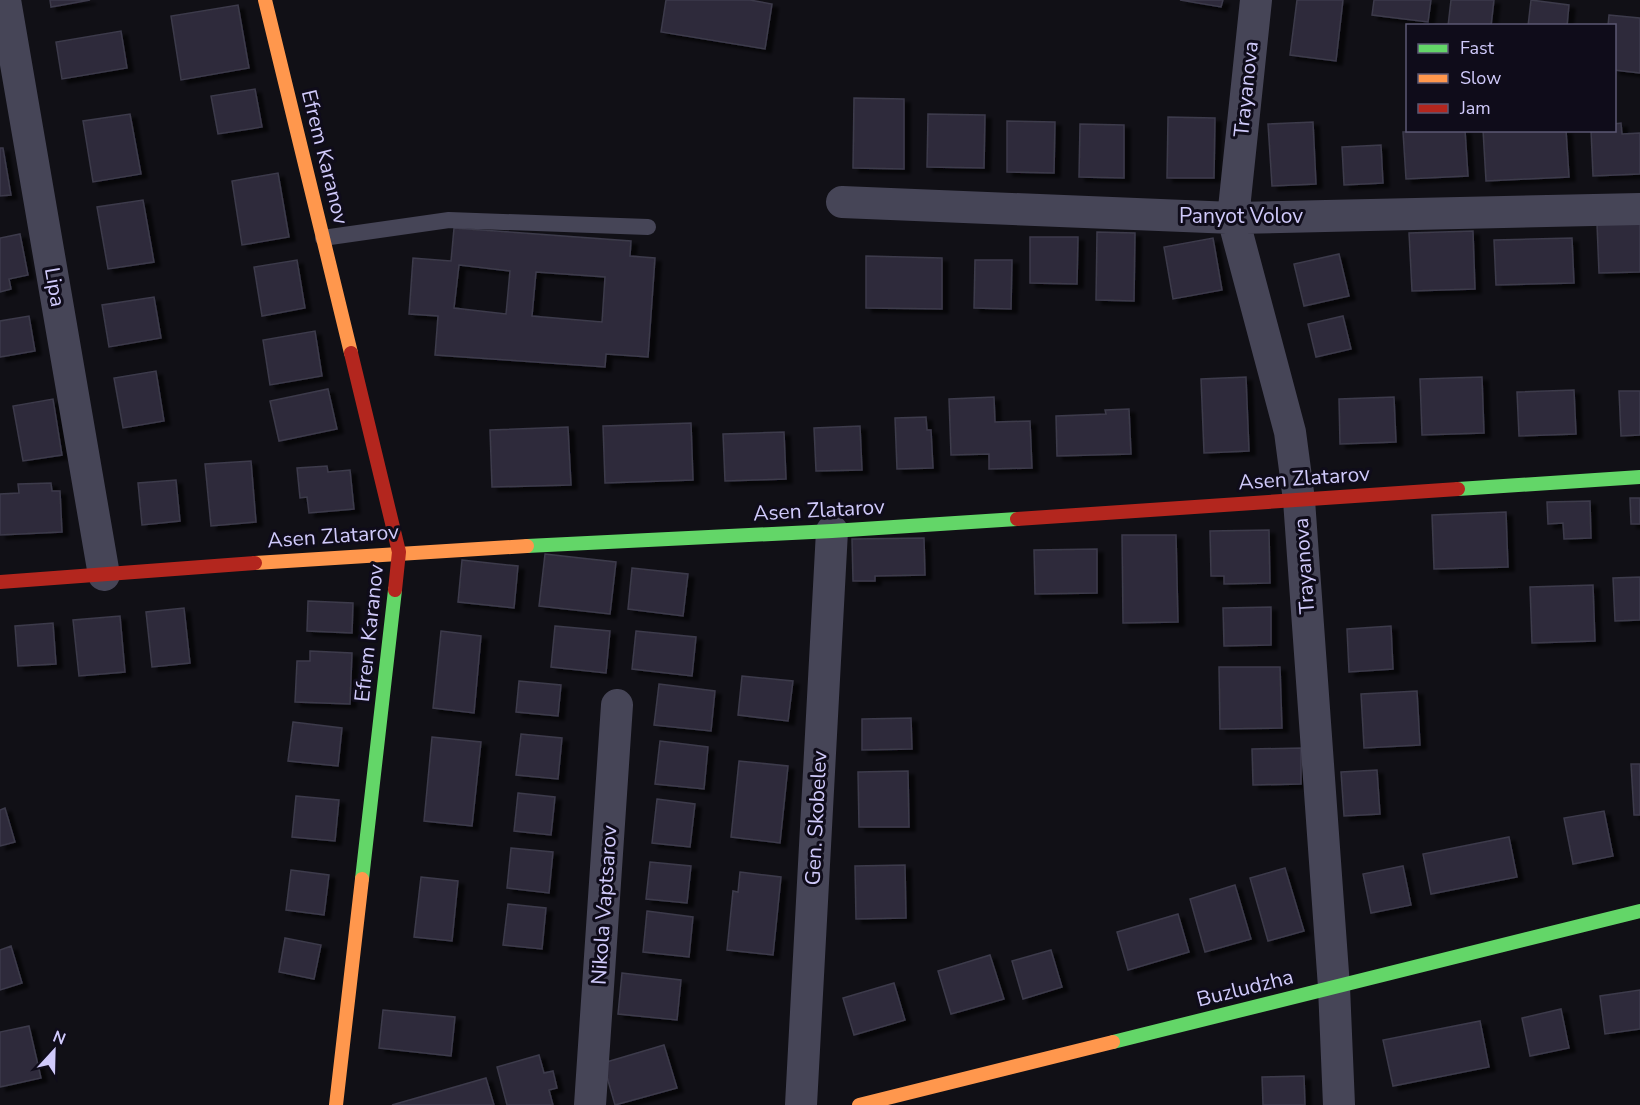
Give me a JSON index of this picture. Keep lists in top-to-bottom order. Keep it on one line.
{"streets":{"street":["Trayanova","Efrem Karanov","Panyot Volov","Lipa","Asen Zlatarov","Gen. Skobelev","Nikola Vaptsarov","Buzludzha"]},"crossings":[["Trayanova","Panyot Volov"],["Trayanova","Asen Zlatarov"],["Trayanova","Buzludzha"],["Efrem Karanov","Asen Zlatarov"],["Lipa","Asen Zlatarov"],["Asen Zlatarov","Gen. Skobelev"]],"legend":["Fast","Slow","Jam"],"north":"top"}
